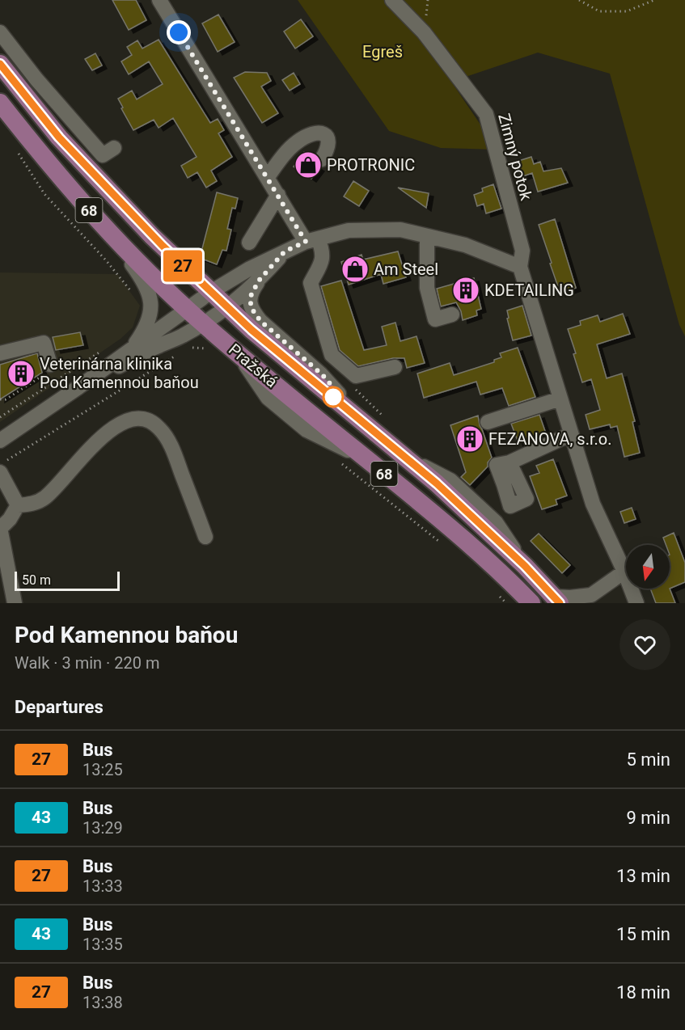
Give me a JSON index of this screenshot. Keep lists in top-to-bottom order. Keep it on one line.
{"streets":{"main road":["68","Pražská"],"street":["Zimný potok"]},"parks":["Egreš"],"places":{"shop":["PROTRONIC","Am Steel"],"building":["KDETAILING","Veterinárna klinika Pod Kamennou baňou","FEZANOVA, s.r.o."]},"lines":["bus line 27"],"scale_bar":"50 m","north":"bottom","page":{"on_map":"27","scale":"50 m","heading":[["Pod Kamennou baňou","Walk · 3 min · 220 m"],"Departures"],"list":[{"mark":"27","name":"Bus","note":"13:25","value":"5 min"},{"mark":"43","name":"Bus","note":"13:29","value":"9 min"},{"mark":"27","name":"Bus","note":"13:33","value":"13 min"},{"mark":"43","name":"Bus","note":"13:35","value":"15 min"},{"mark":"27","name":"Bus","note":"13:38","value":"18 min"}]}}
